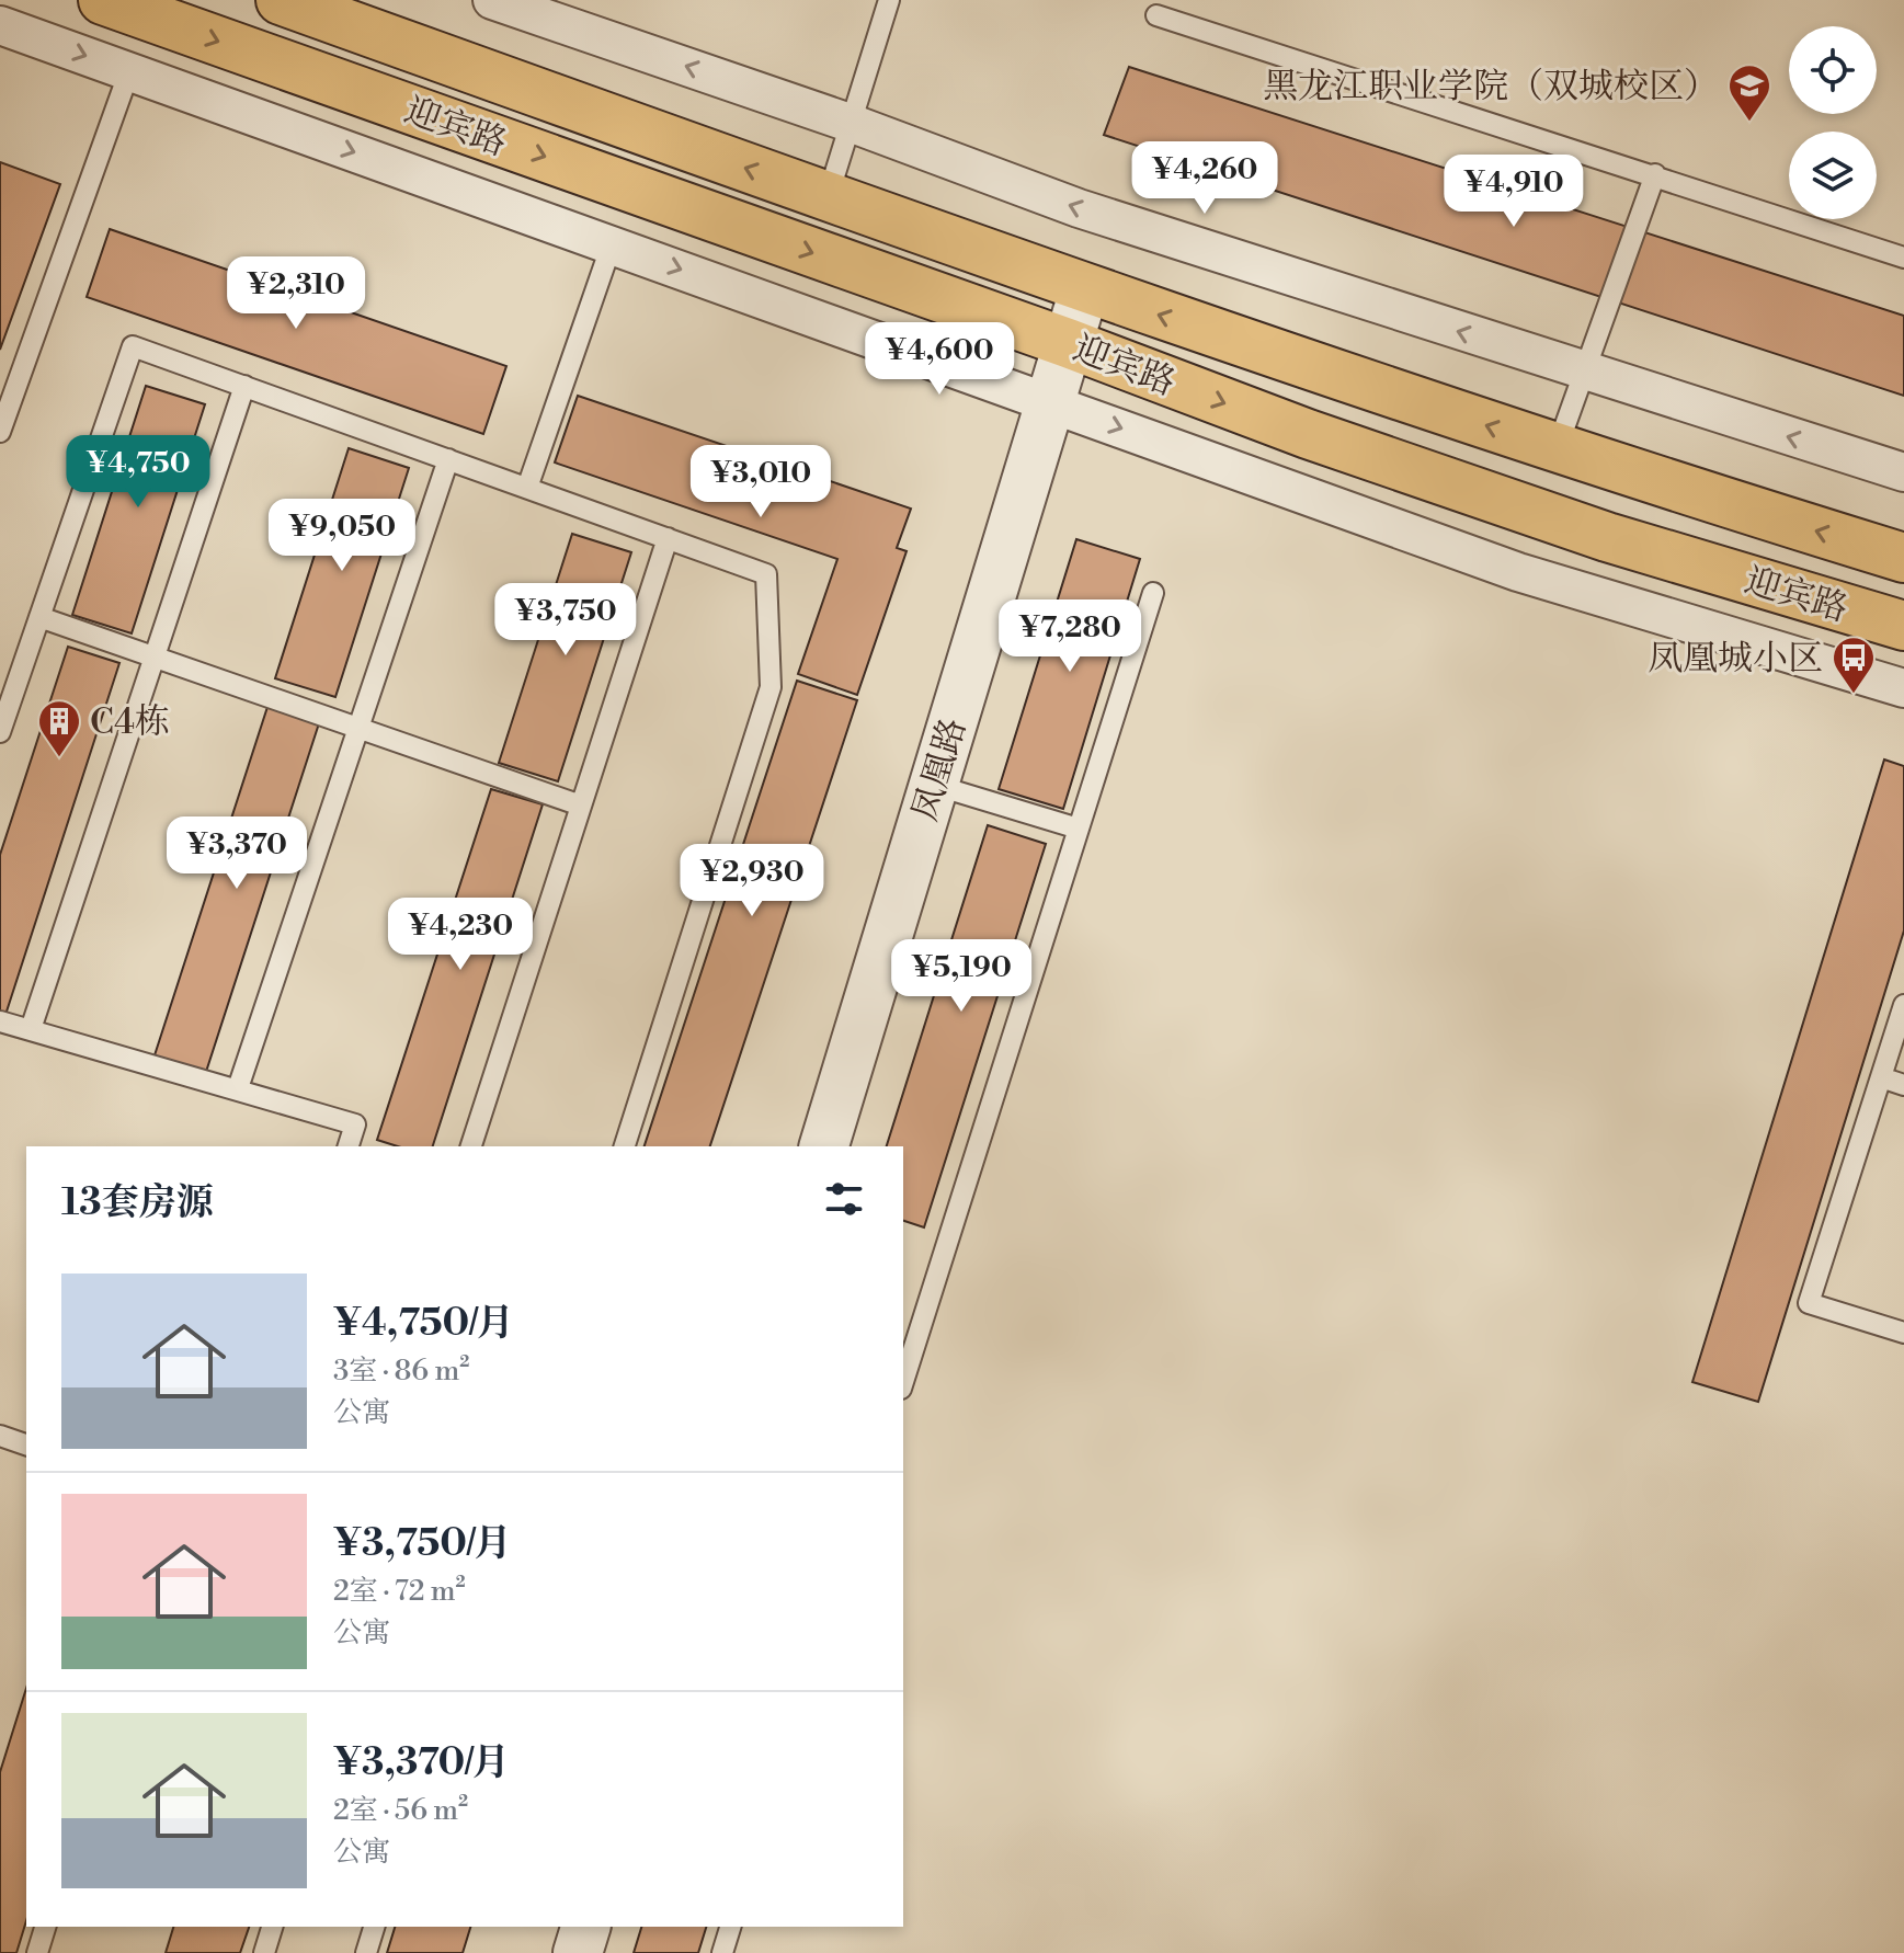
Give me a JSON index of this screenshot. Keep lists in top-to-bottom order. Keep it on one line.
{"streets":{"main road":["迎宾路"],"street":["凤凰路"]},"crossings":[["迎宾路","凤凰路"]],"places":{"school or university":["黑龙江职业学院（双城校区）"],"bus stop":["凤凰城小区"],"building":["C4栋"]},"page":{"price":["¥4,260","¥4,910","¥2,310","¥4,600","¥4,750","¥3,010","¥9,050","¥3,750","¥7,280","¥3,370","¥2,930","¥4,230","¥5,190"],"heading":"13套房源","list":[{"name":"¥4,750/月","note":"3室 · 86 m² · 公寓"},{"name":"¥3,750/月","note":"2室 · 72 m² · 公寓"},{"name":"¥3,370/月","note":"2室 · 56 m² · 公寓"}]}}
